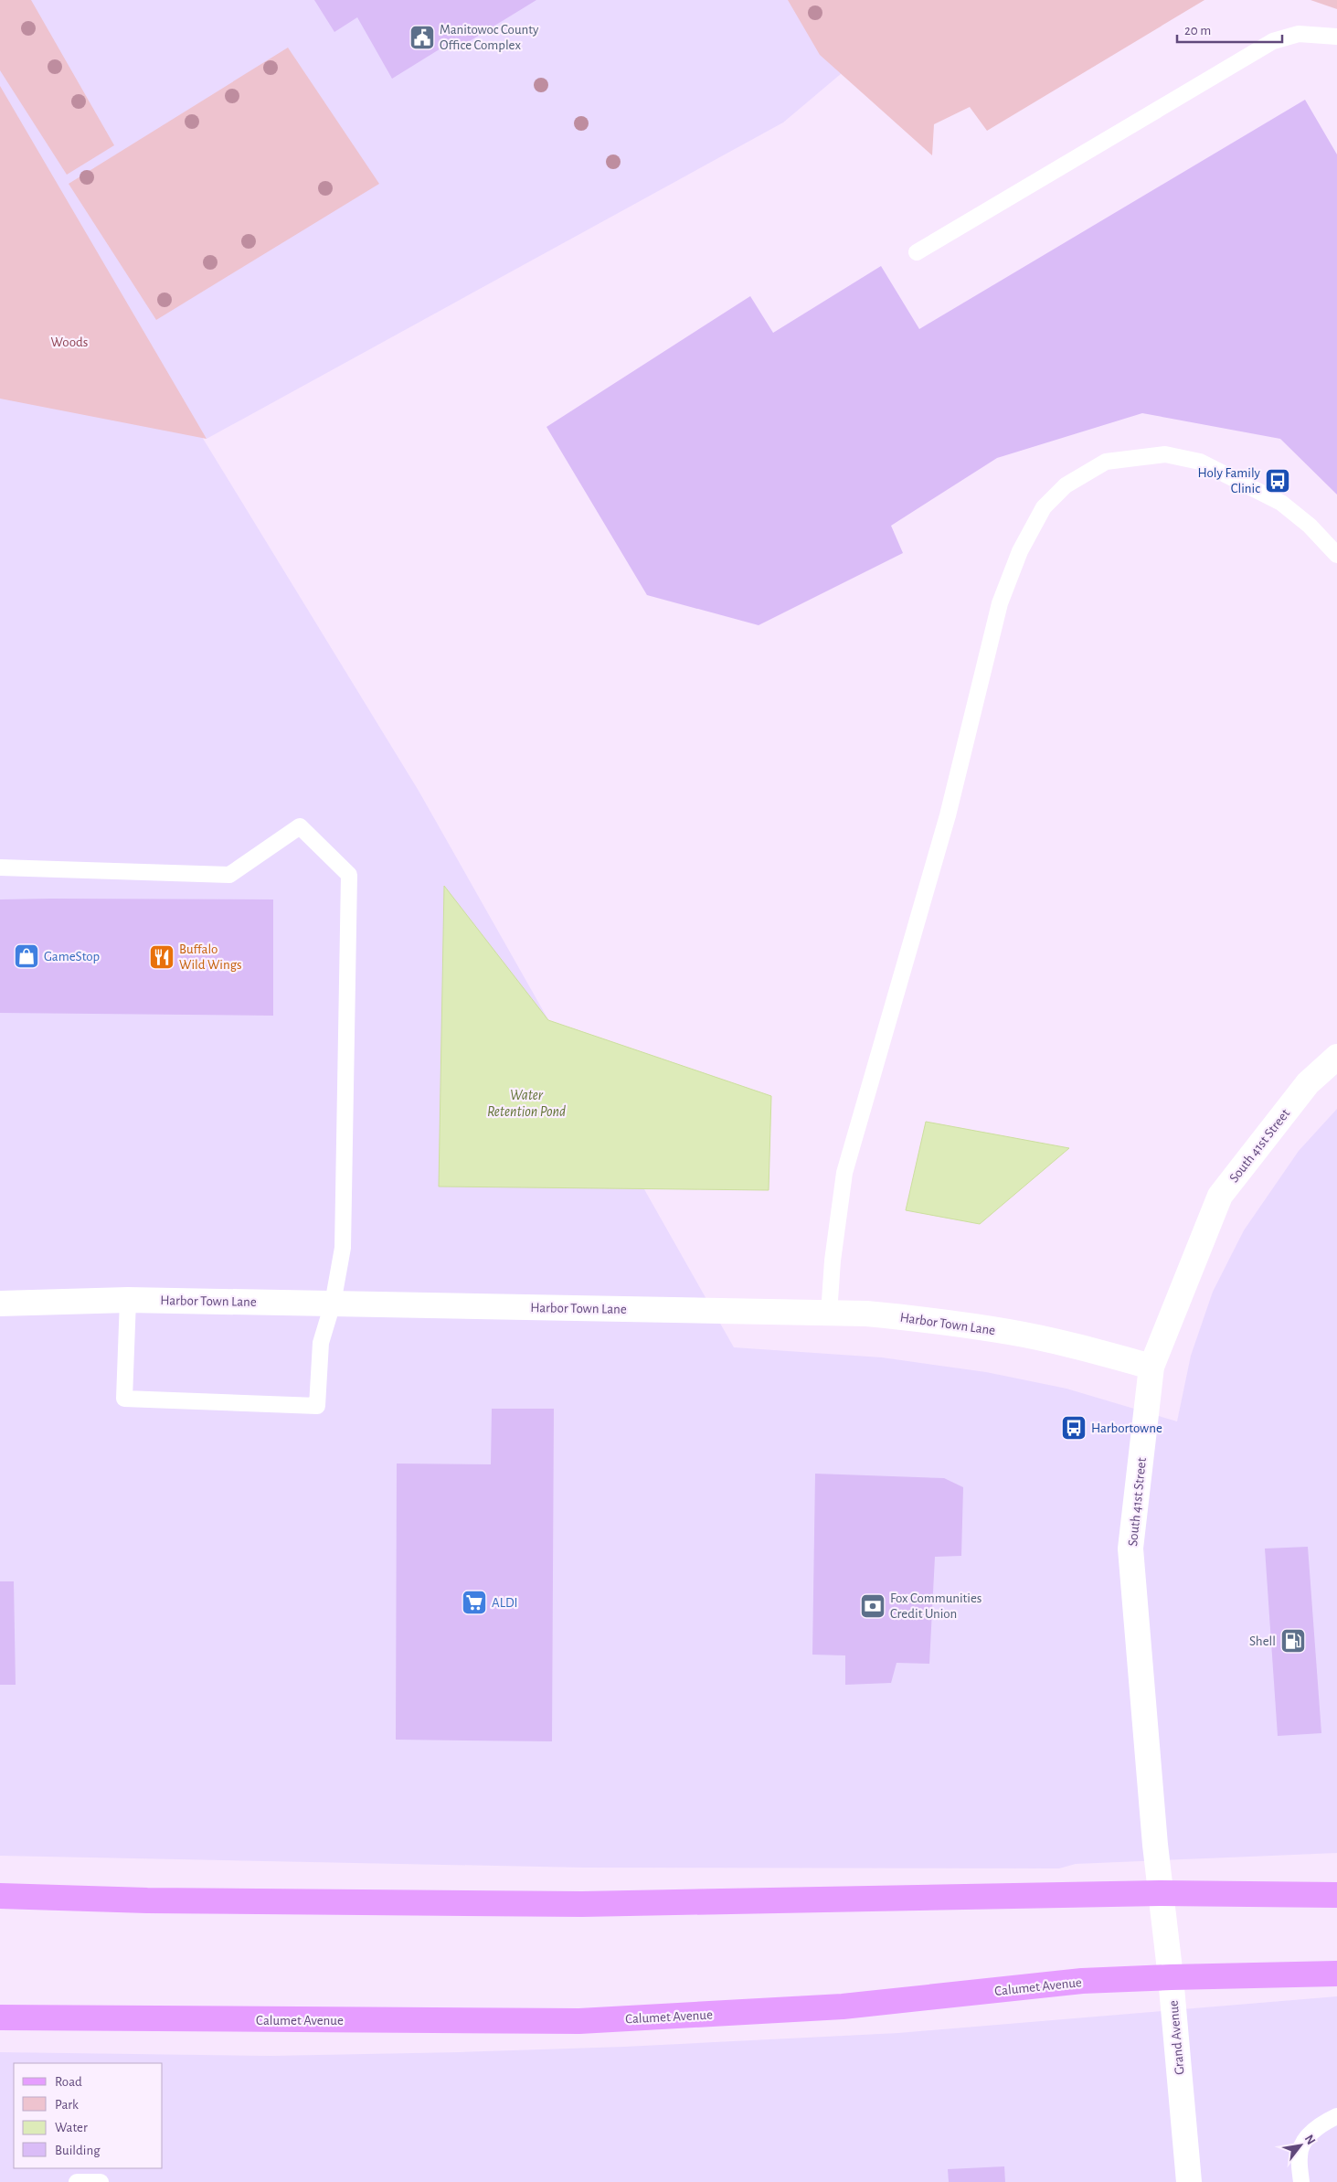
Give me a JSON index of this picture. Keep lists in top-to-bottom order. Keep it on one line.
{"streets":{"main road":["Calumet Avenue"],"street":["South 41st Street","Harbor Town Lane","Grand Avenue"]},"crossings":[["South 41st Street","Harbor Town Lane"],["South 41st Street","Grand Avenue"],["Calumet Avenue","Grand Avenue"]],"water":["Water Retention Pond"],"parks":["Woods"],"places":{"public building":["Manitowoc County Office Complex"],"bus stop":["Holy Family Clinic","Harbortowne"],"shop":["GameStop"],"restaurant":["Buffalo Wild Wings"],"supermarket":["ALDI"],"bank":["Fox Communities Credit Union"],"fuel station":["Shell"]},"legend":["Road","Park","Water","Building"],"scale_bar":"20 m","north":"top right"}
